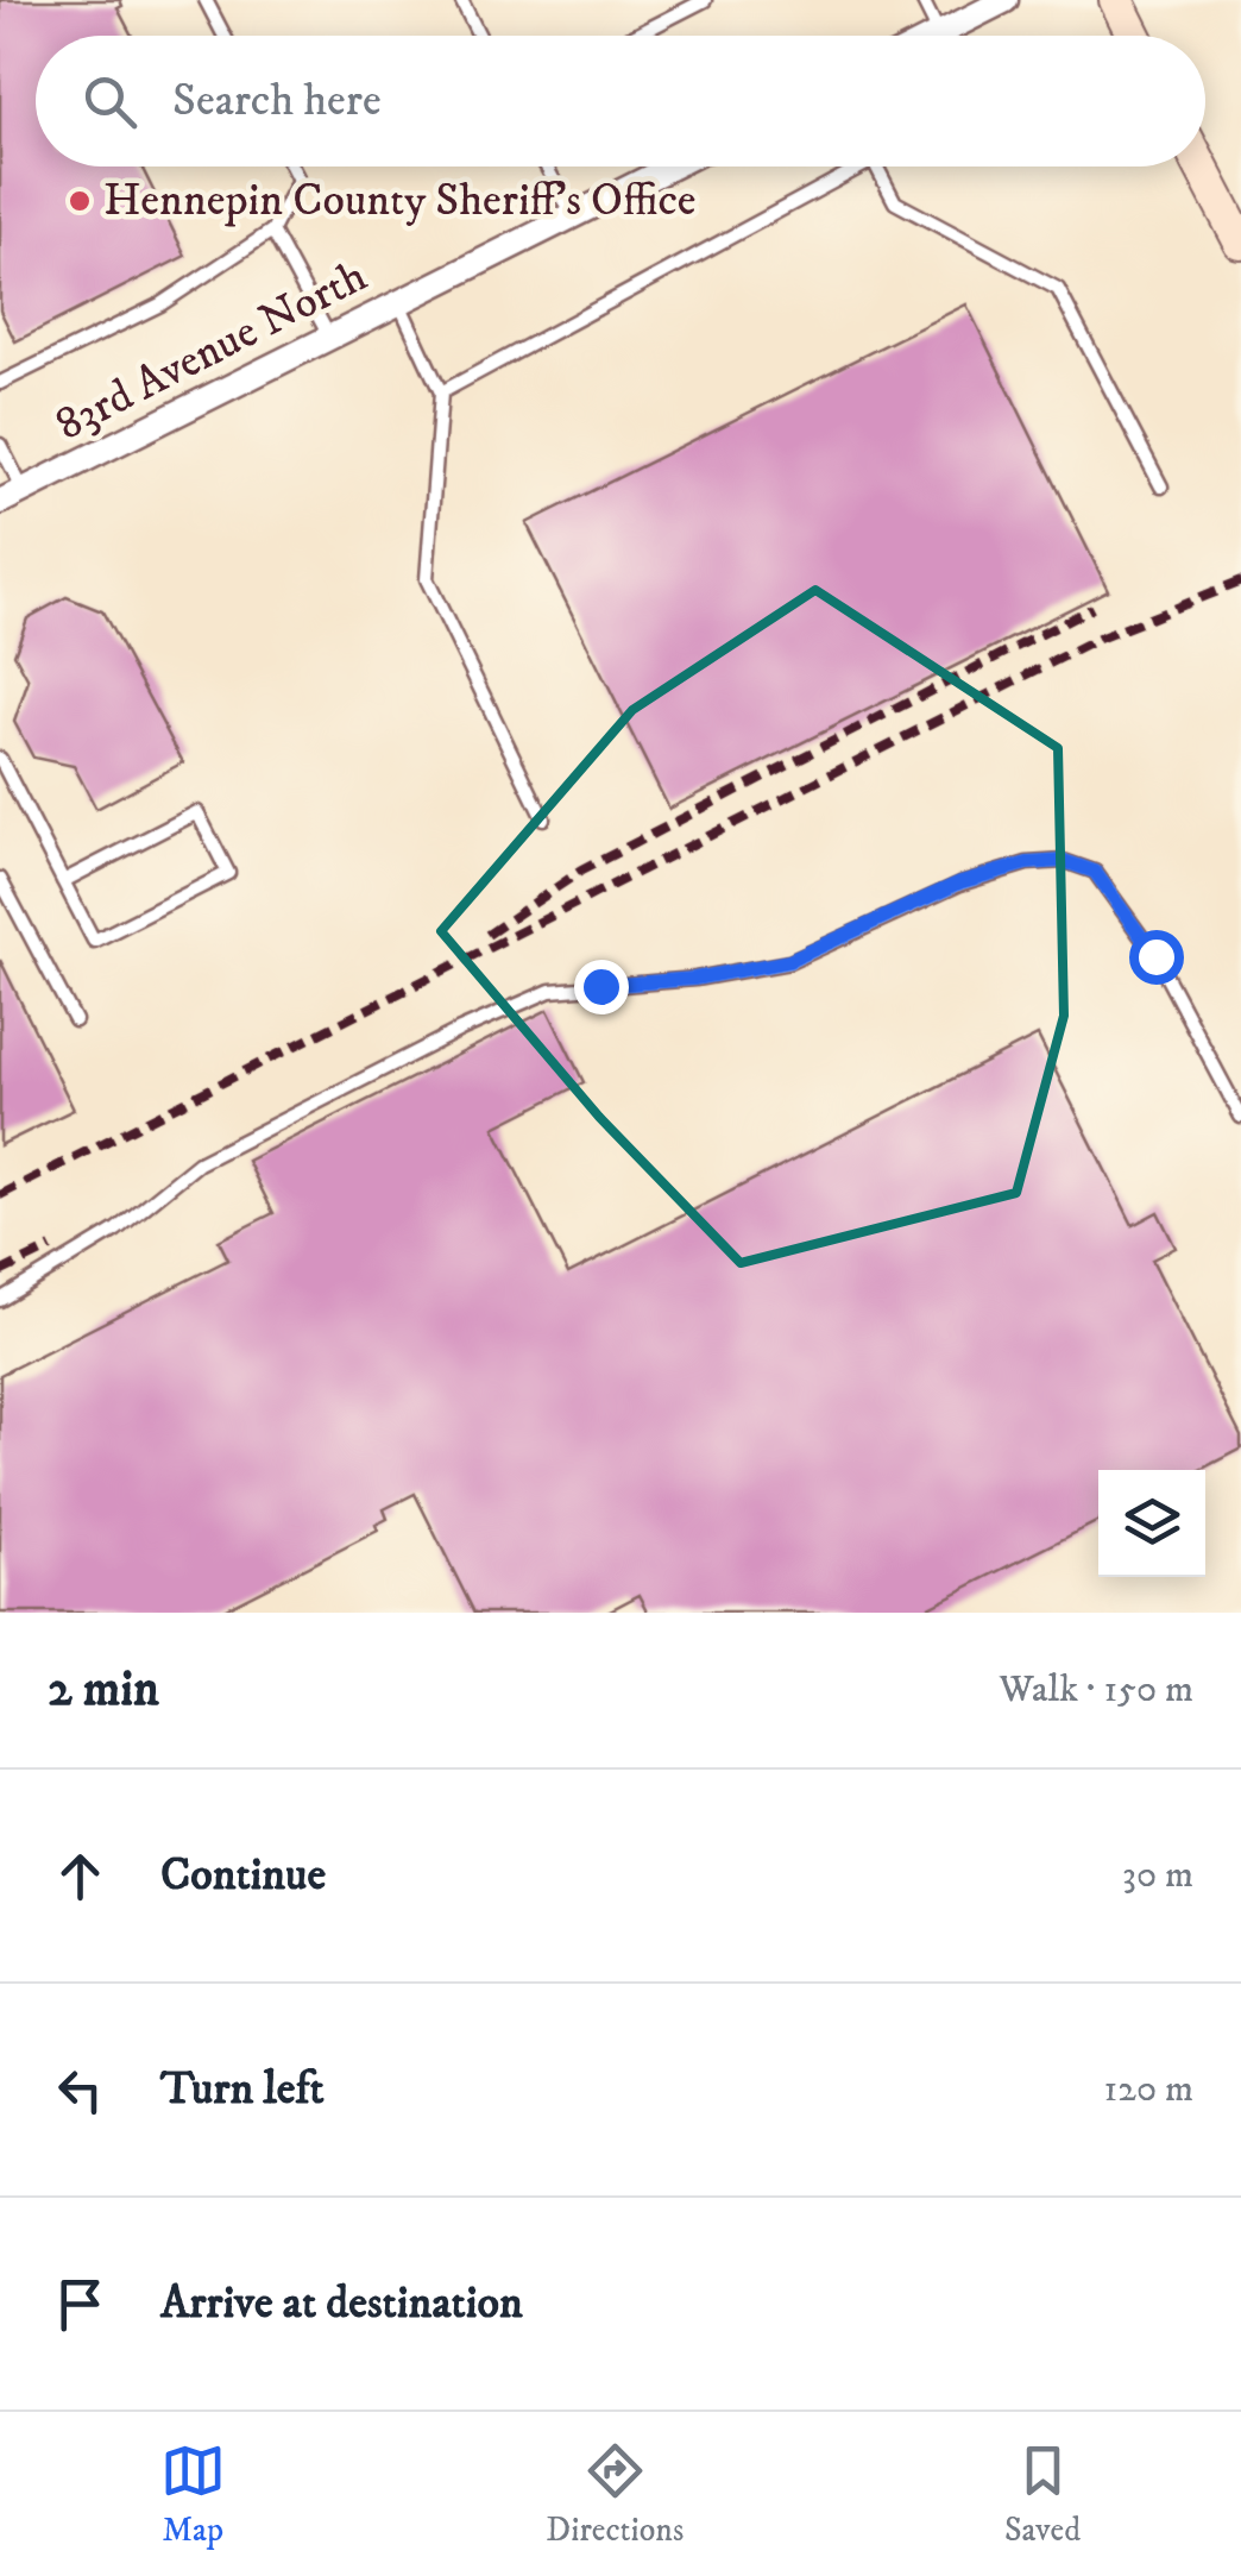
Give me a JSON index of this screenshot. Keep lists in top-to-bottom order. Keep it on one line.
{"streets":{"street":["83rd Avenue North"]},"places":["Hennepin County Sheriff's Office"],"page":{"search":"Search here","heading":["2 min","Walk · 150 m"],"list":[["Continue","30 m"],["Turn left","120 m"],"Arrive at destination"],"nav":["Map","Directions","Saved"]}}
